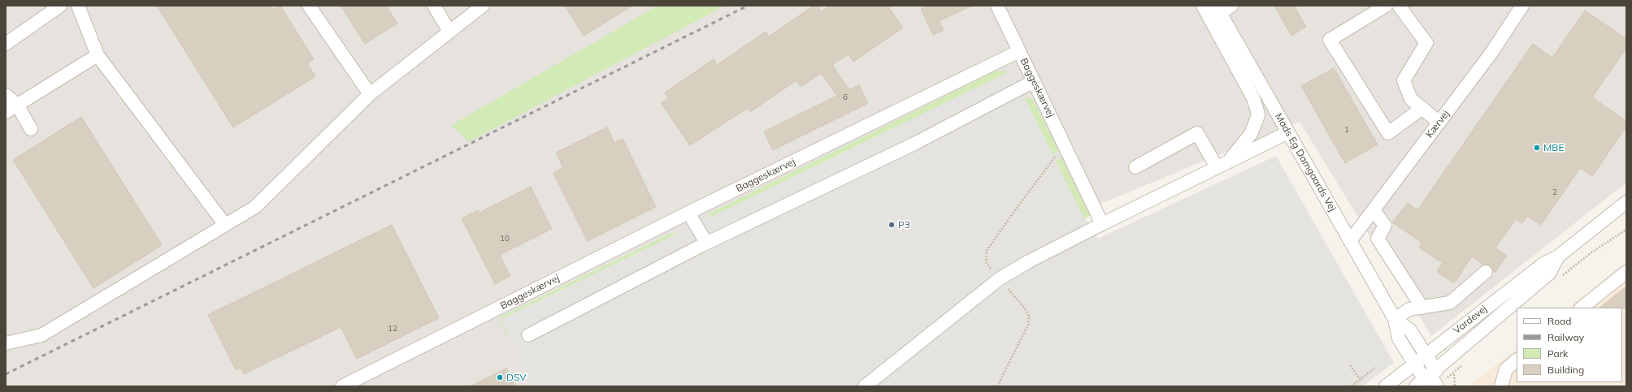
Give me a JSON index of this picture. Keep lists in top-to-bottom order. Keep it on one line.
{"streets":{"street":["Baggeskærvej","Kærvej","Mads Eg Damgaards Vej","Vardevej"]},"crossings":[["Kærvej","Mads Eg Damgaards Vej"],["Mads Eg Damgaards Vej","Vardevej"]],"places":["MBE","P3","DSV"],"house_numbers":["6","1","2","10","12"],"legend":["Road","Railway","Park","Building"]}
